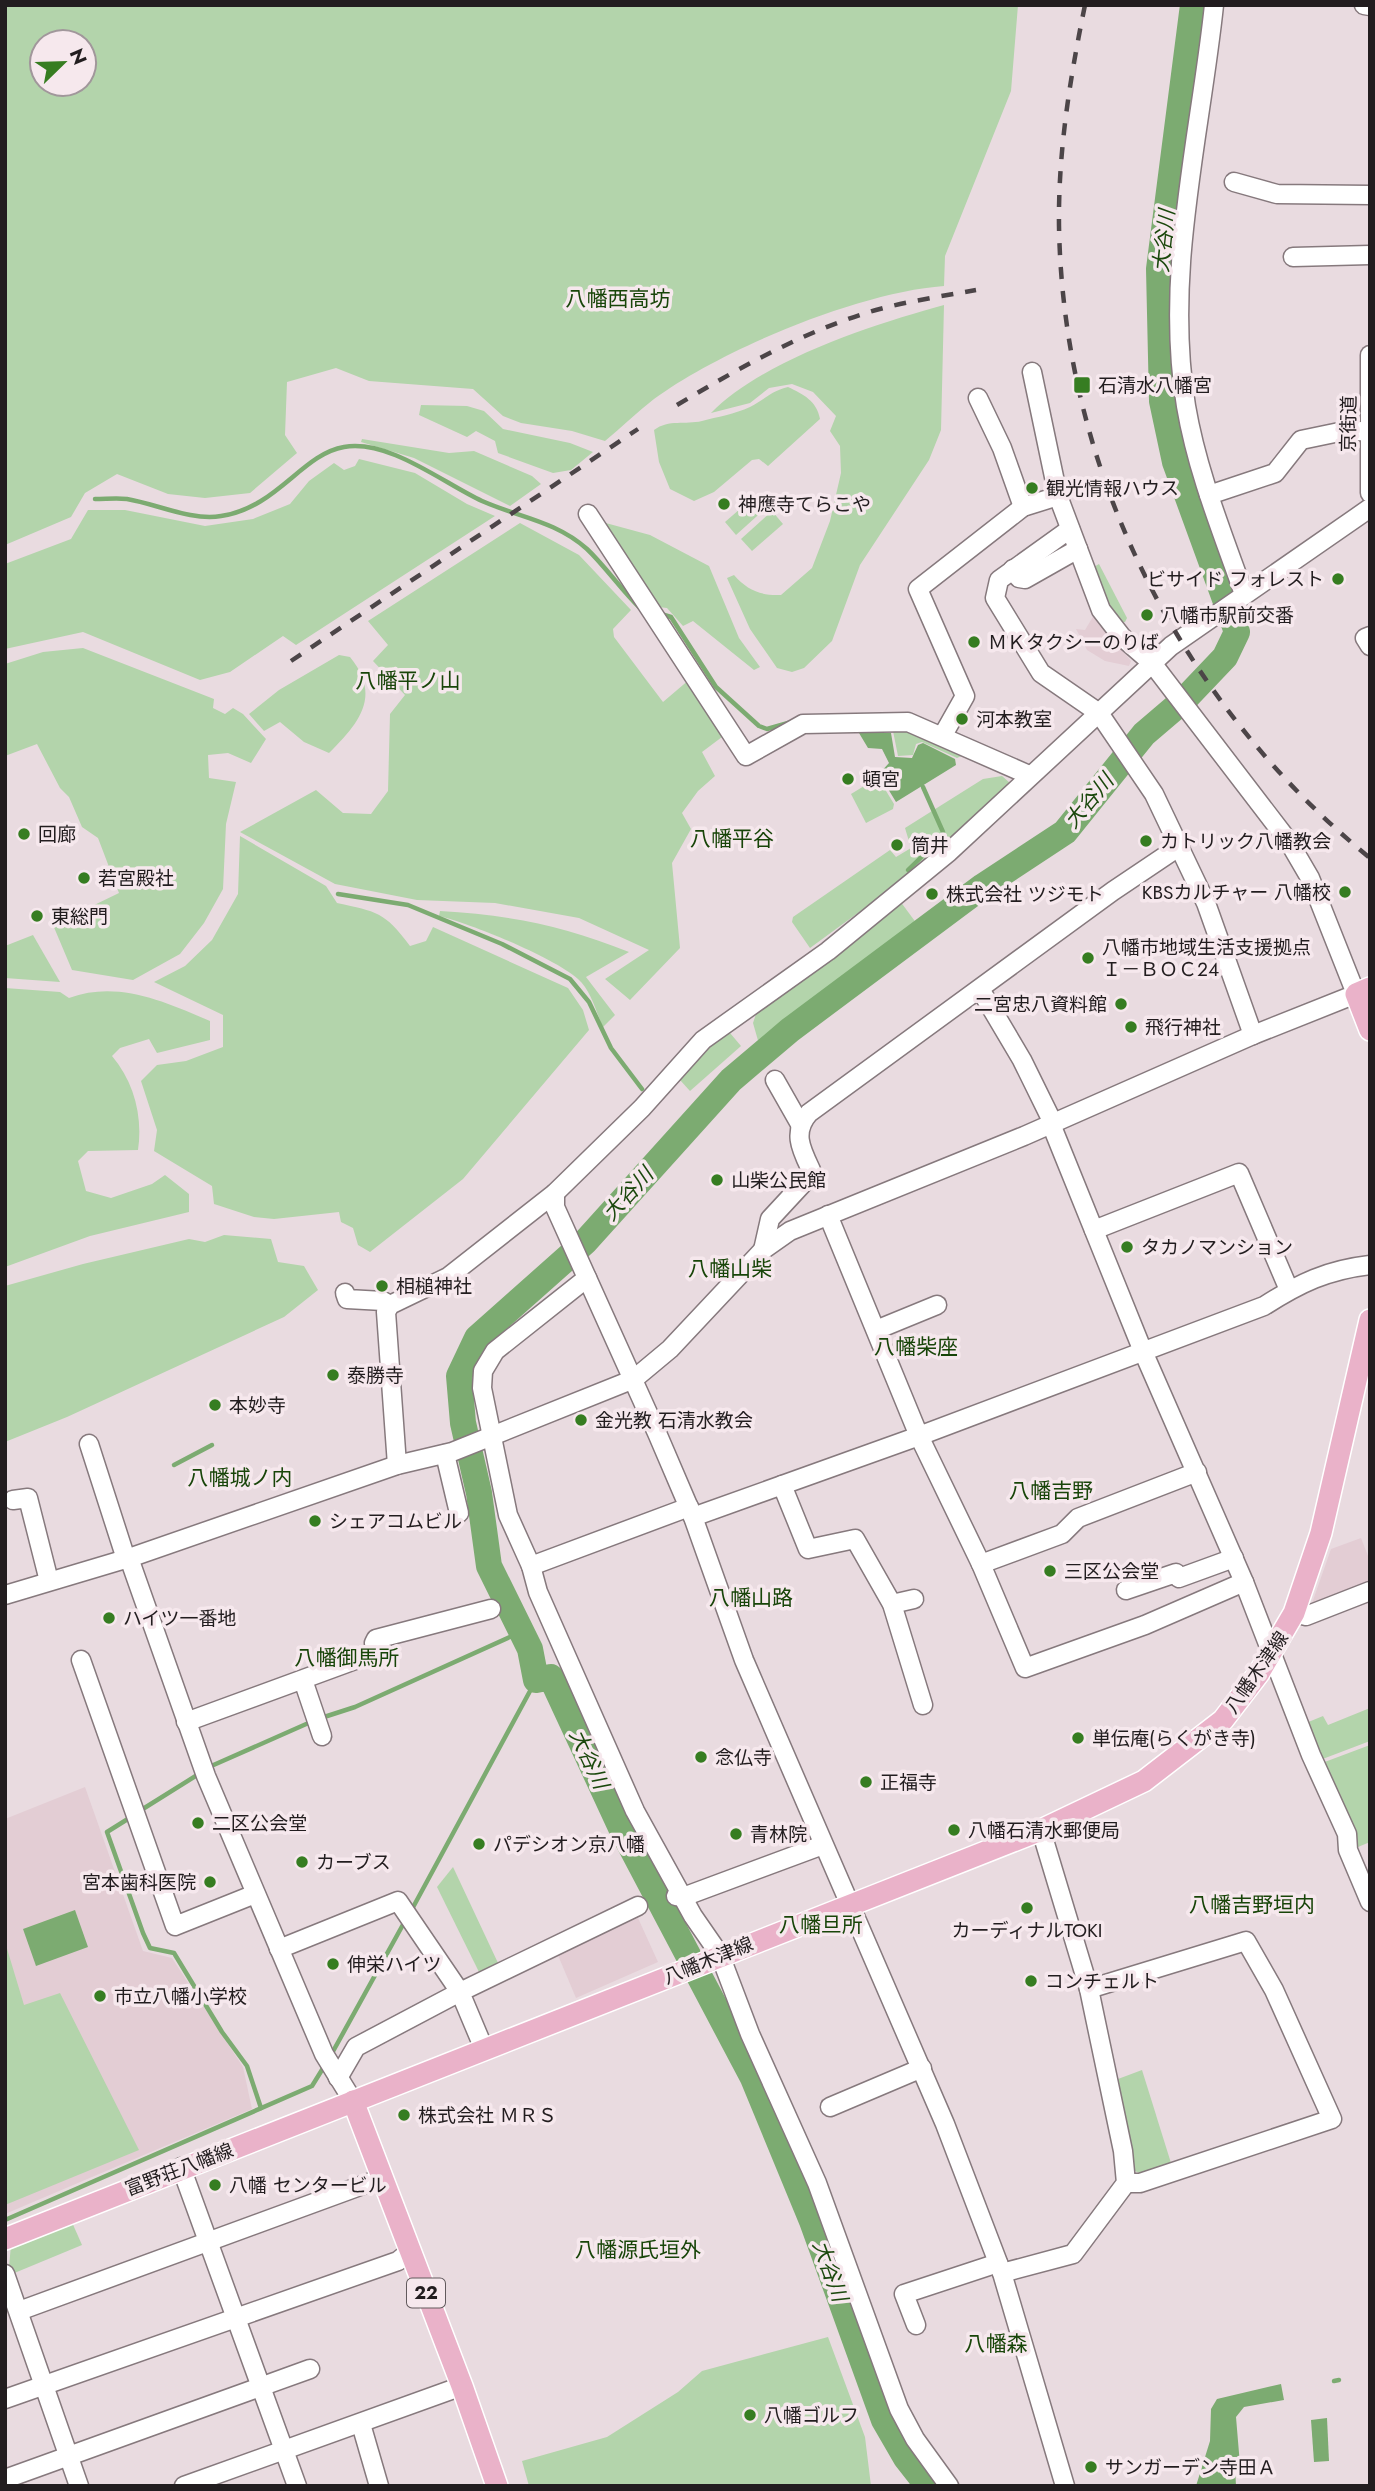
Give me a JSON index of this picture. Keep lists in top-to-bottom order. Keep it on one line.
{"streets":{"main road":["八幡木津線","富野荘八幡線","22"],"street":["京街道"]},"crossings":[["八幡木津線","富野荘八幡線"],["八幡木津線","22"],["富野荘八幡線","22"]],"districts":["八幡西高坊","八幡平ノ山","八幡平谷","八幡山柴","八幡柴座","八幡城ノ内","八幡吉野","八幡山路","八幡御馬所","八幡吉野垣内","八幡旦所","八幡源氏垣外","八幡森"],"water":["大谷川"],"places":{"transit":["石清水八幡宮"],"other":["観光情報ハウス","神應寺てらこや","ビサイド フォレスト","八幡市駅前交番","ＭＫタクシーのりば","河本教室","頓宮","回廊","カトリック八幡教会","筒井","若宮殿社","KBSカルチャー 八幡校","株式会社 ツジモト","東総門","八幡市地域生活支援拠点 Ｉ－ＢＯＣ２４","二宮忠八資料館","飛行神社","山柴公民館","タカノマンション","相槌神社","泰勝寺","本妙寺","金光教 石清水教会","シェアコムビル","三区公会堂","ハイツ一番地","単伝庵(らくがき寺)","念仏寺","正福寺","二区公会堂","八幡石清水郵便局","青林院","パデシオン京八幡","カーブス","宮本歯科医院","カーディナルTOKI","伸栄ハイツ","コンチェルト","市立八幡小学校","株式会社 ＭＲＳ","八幡 センタービル","八幡ゴルフ","サンガーデン寺田Ａ"]},"north":"top right"}
